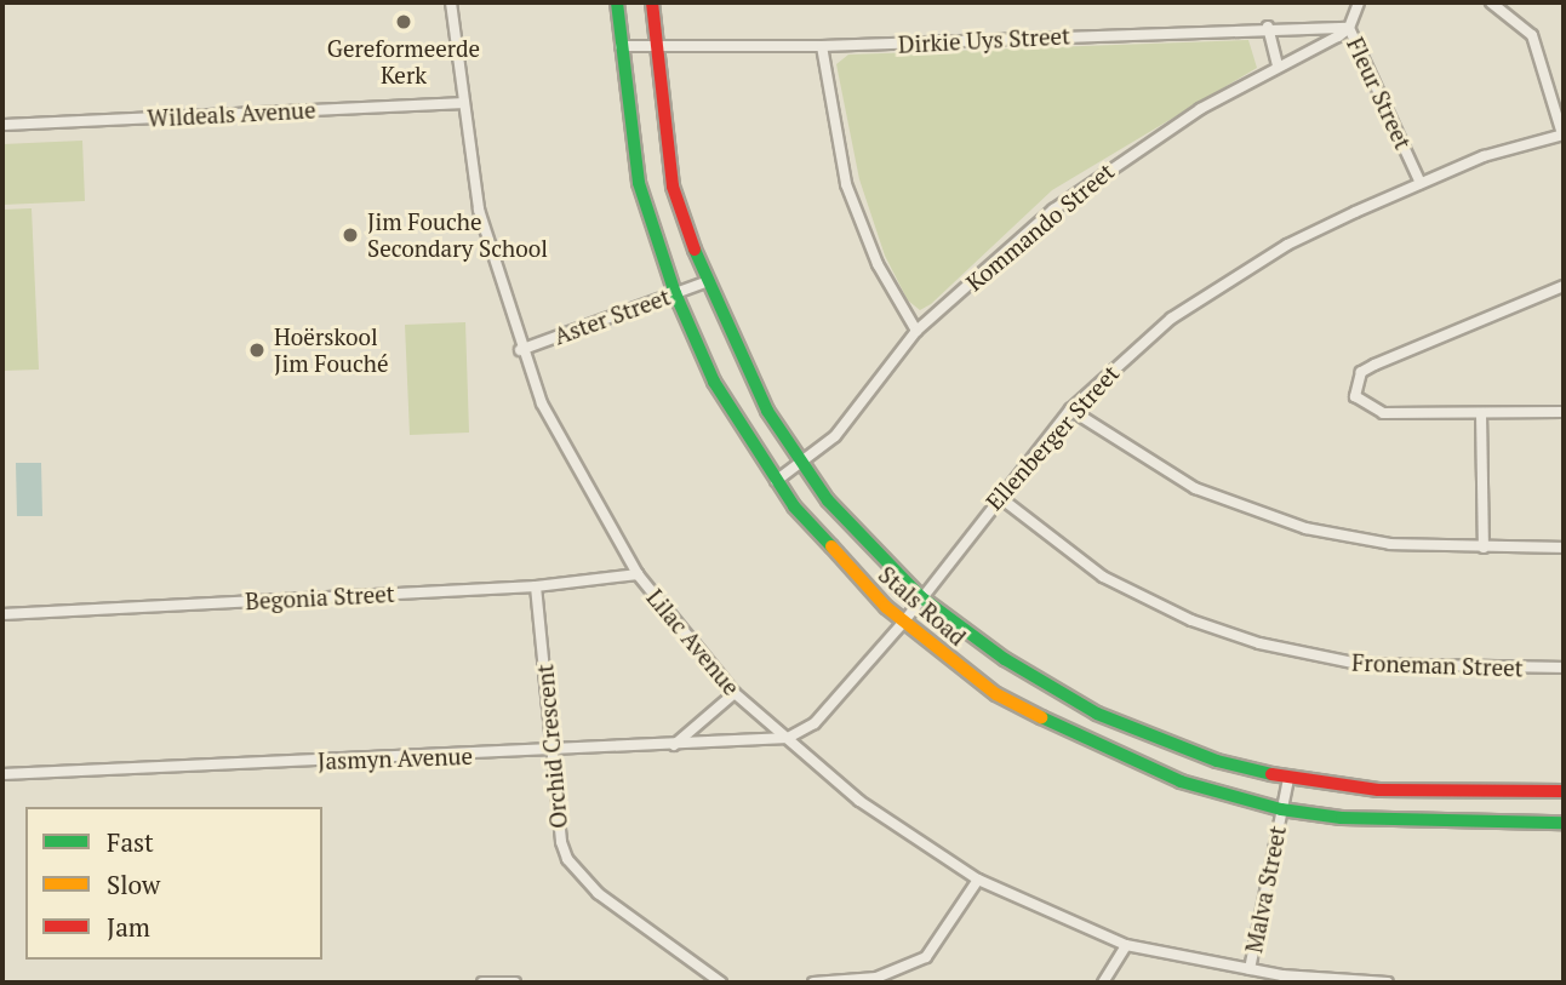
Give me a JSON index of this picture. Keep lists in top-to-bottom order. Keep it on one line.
{"streets":{"street":["Dirkie Uys Street","Fleur Street","Wildeals Avenue","Kommando Street","Aster Street","Ellenberger Street","Begonia Street","Stals Road","Lilac Avenue","Froneman Street","Orchid Crescent","Jasmyn Avenue","Malva Street"]},"crossings":[["Dirkie Uys Street","Fleur Street"],["Dirkie Uys Street","Kommando Street"],["Dirkie Uys Street","Stals Road"],["Fleur Street","Kommando Street"],["Fleur Street","Ellenberger Street"],["Wildeals Avenue","Lilac Avenue"],["Kommando Street","Stals Road"],["Aster Street","Stals Road"],["Aster Street","Lilac Avenue"],["Ellenberger Street","Stals Road"],["Ellenberger Street","Lilac Avenue"],["Ellenberger Street","Froneman Street"],["Ellenberger Street","Jasmyn Avenue"],["Begonia Street","Lilac Avenue"],["Begonia Street","Orchid Crescent"],["Stals Road","Malva Street"],["Lilac Avenue","Jasmyn Avenue"],["Lilac Avenue","Malva Street"],["Orchid Crescent","Jasmyn Avenue"]],"places":["Gereformeerde Kerk","Jim Fouche Secondary School","Hoërskool Jim Fouché"],"legend":["Fast","Slow","Jam"]}
